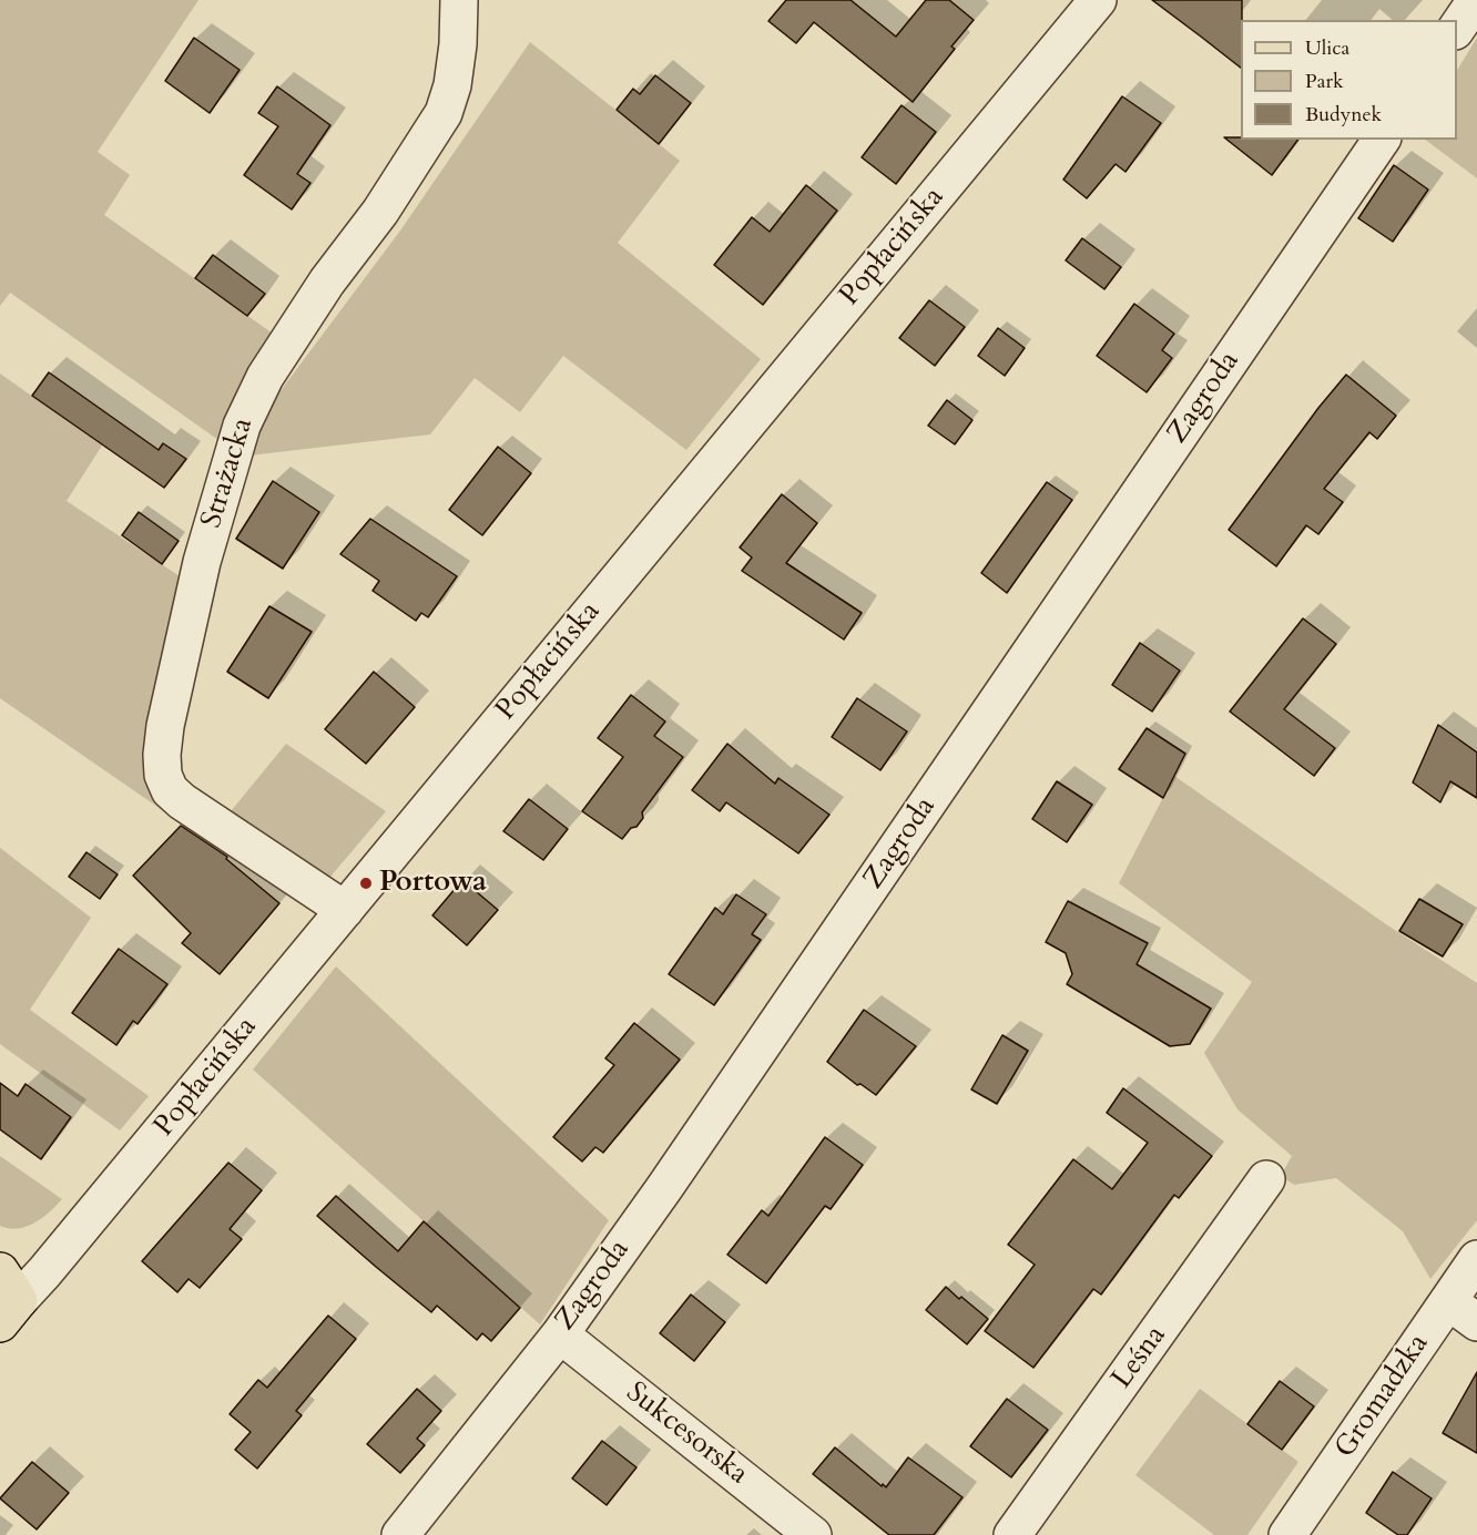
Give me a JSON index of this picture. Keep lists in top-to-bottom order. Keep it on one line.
{"streets":{"street":["Popłacińska","Zagroda","Strażacka","Leśna","Gromadzka","Sukcesorska"]},"crossings":[["Popłacińska","Strażacka"],["Zagroda","Sukcesorska"]],"places":["Portowa"],"legend":["Ulica","Park","Budynek"]}
